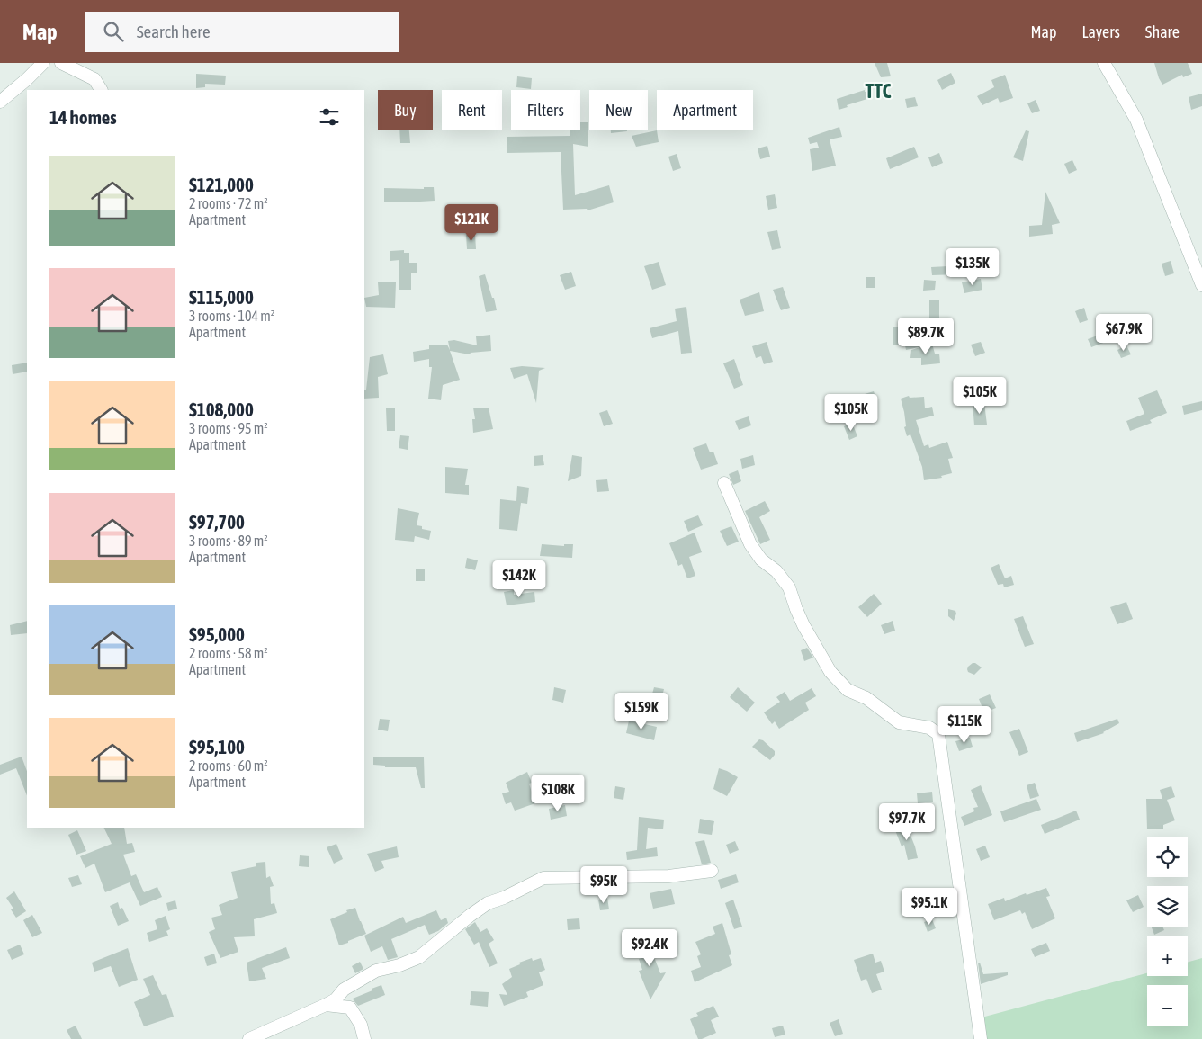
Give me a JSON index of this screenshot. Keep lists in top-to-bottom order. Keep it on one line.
{"districts":["TTC"],"page":{"header":"Map","search":"Search here","nav":["Map","Layers","Share"],"chip":["Buy","Rent","Filters","New","Apartment"],"heading":"14 homes","list":[{"name":"$121,000","note":"2 rooms · 72 m² · Apartment"},{"name":"$115,000","note":"3 rooms · 104 m² · Apartment"},{"name":"$108,000","note":"3 rooms · 95 m² · Apartment"},{"name":"$97,700","note":"3 rooms · 89 m² · Apartment"},{"name":"$95,000","note":"2 rooms · 58 m² · Apartment"},{"name":"$95,100","note":"2 rooms · 60 m² · Apartment"}],"price":["$121K","$135K","$67.9K","$89.7K","$105K","$105K","$142K","$159K","$115K","$108K","$97.7K","$95K","$95.1K","$92.4K"],"map_buttons":["+","−"]}}
